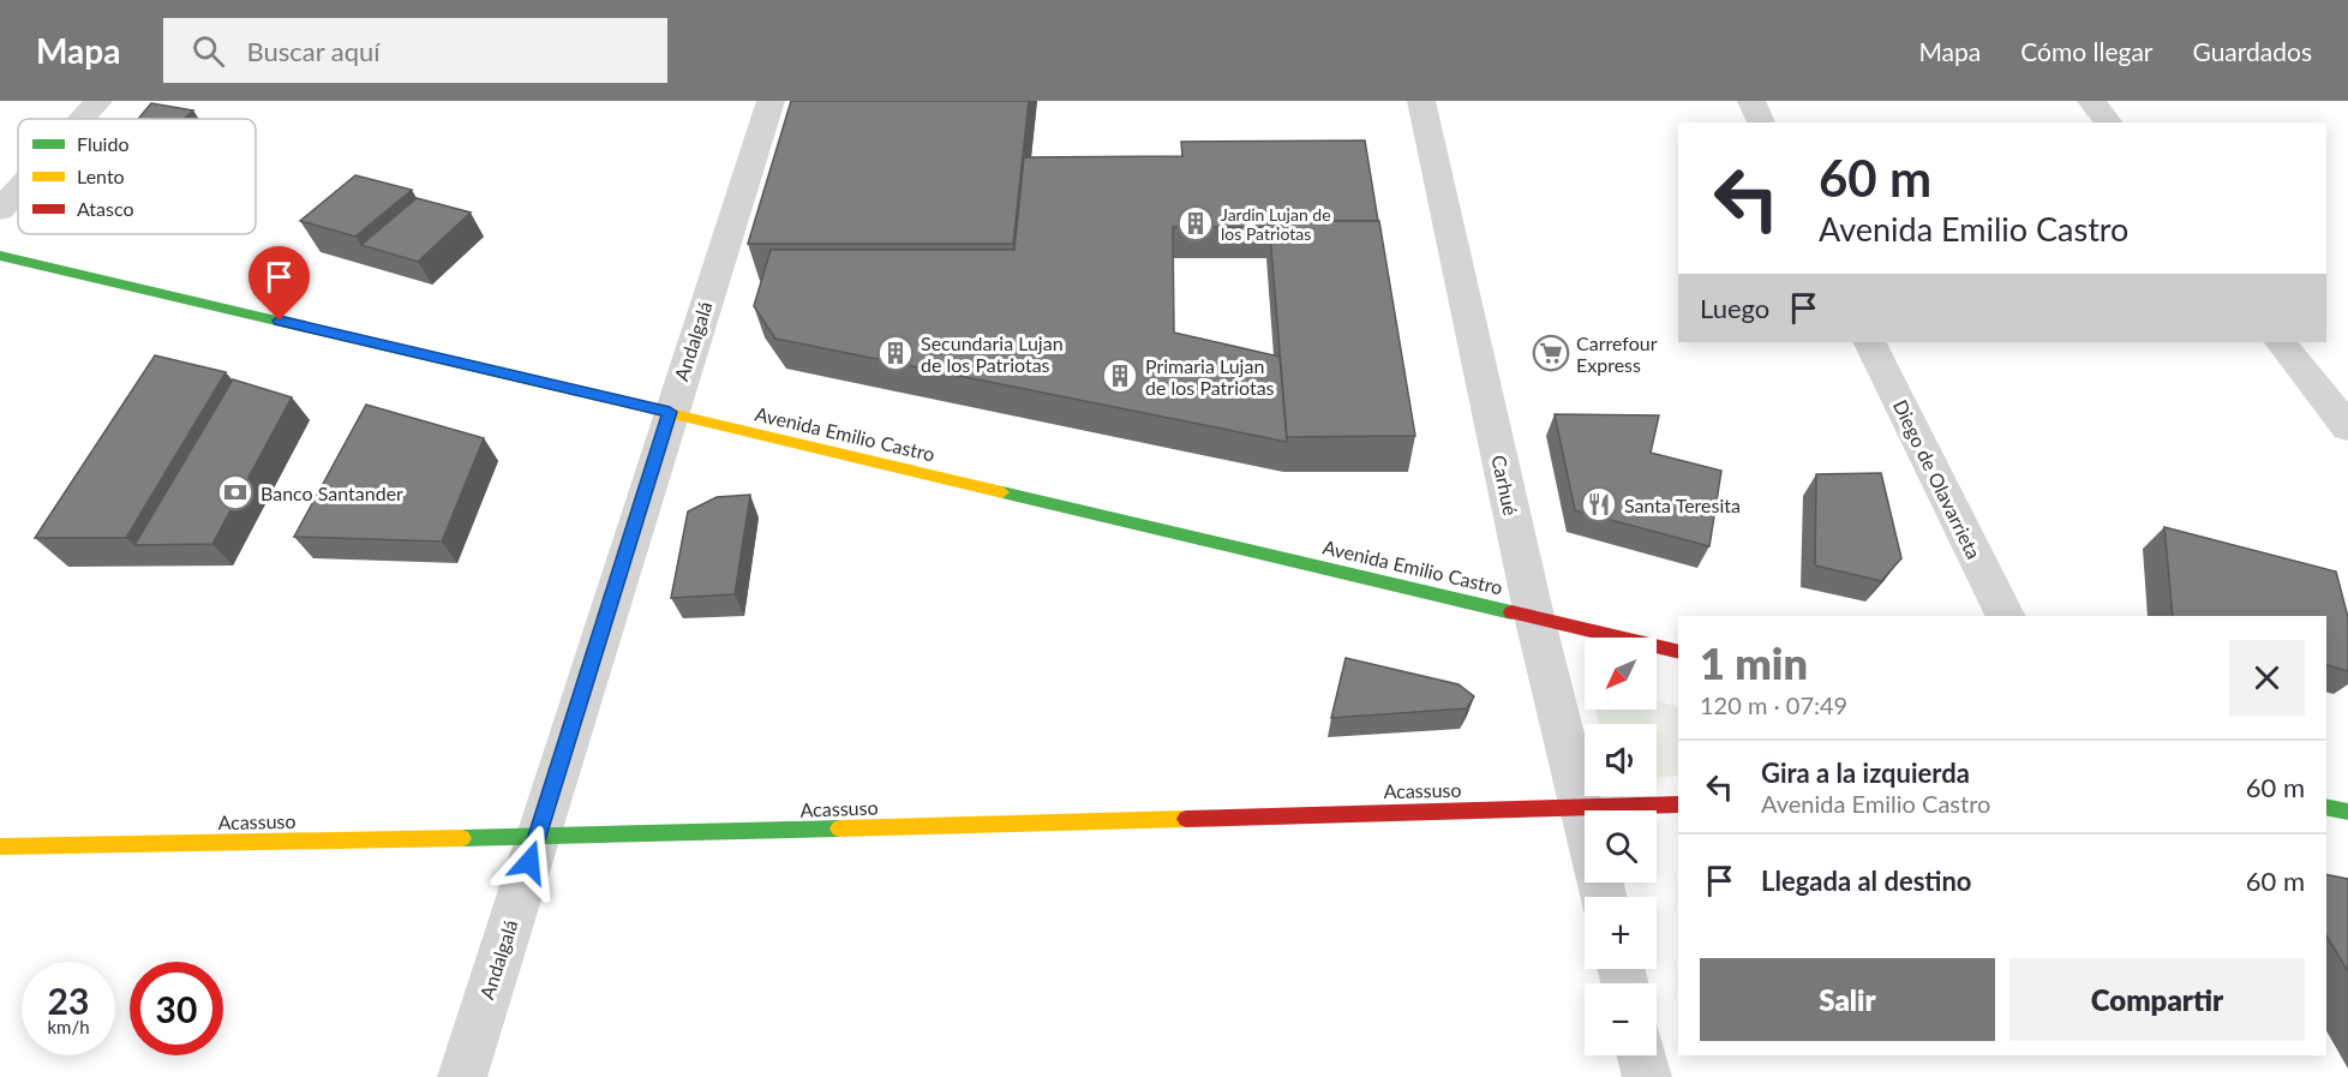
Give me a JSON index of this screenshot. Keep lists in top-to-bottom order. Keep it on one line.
{"streets":{"main road":["Avenida Emilio Castro","Acassuso"],"street":["Andalgalá","Diego de Olavarrieta","Carhué"]},"crossings":[["Andalgalá","Avenida Emilio Castro"],["Andalgalá","Acassuso"],["Avenida Emilio Castro","Carhué"],["Carhué","Acassuso"]],"places":{"building":["Jardin Lujan de los Patriotas","Secundaria Lujan de los Patriotas","Primaria Lujan de los Patriotas"],"supermarket":["Carrefour Express"],"bank":["Banco Santander"],"restaurant":["Santa Teresita"]},"legend":["Fluido","Lento","Atasco"],"north":"bottom left","page":{"header":"Mapa","search":"Buscar aquí","nav":["Mapa","Cómo llegar","Guardados"],"turn":["60 m","Avenida Emilio Castro"],"then":"Luego","heading":["1 min","120 m · 07:49"],"map_buttons":["+","−"],"list":[{"name":"Gira a la izquierda","note":"Avenida Emilio Castro","value":"60 m"},{"name":"Llegada al destino","value":"60 m"}],"buttons":["Salir","Compartir"],"speed":"23 km/h","limit":"30"}}
